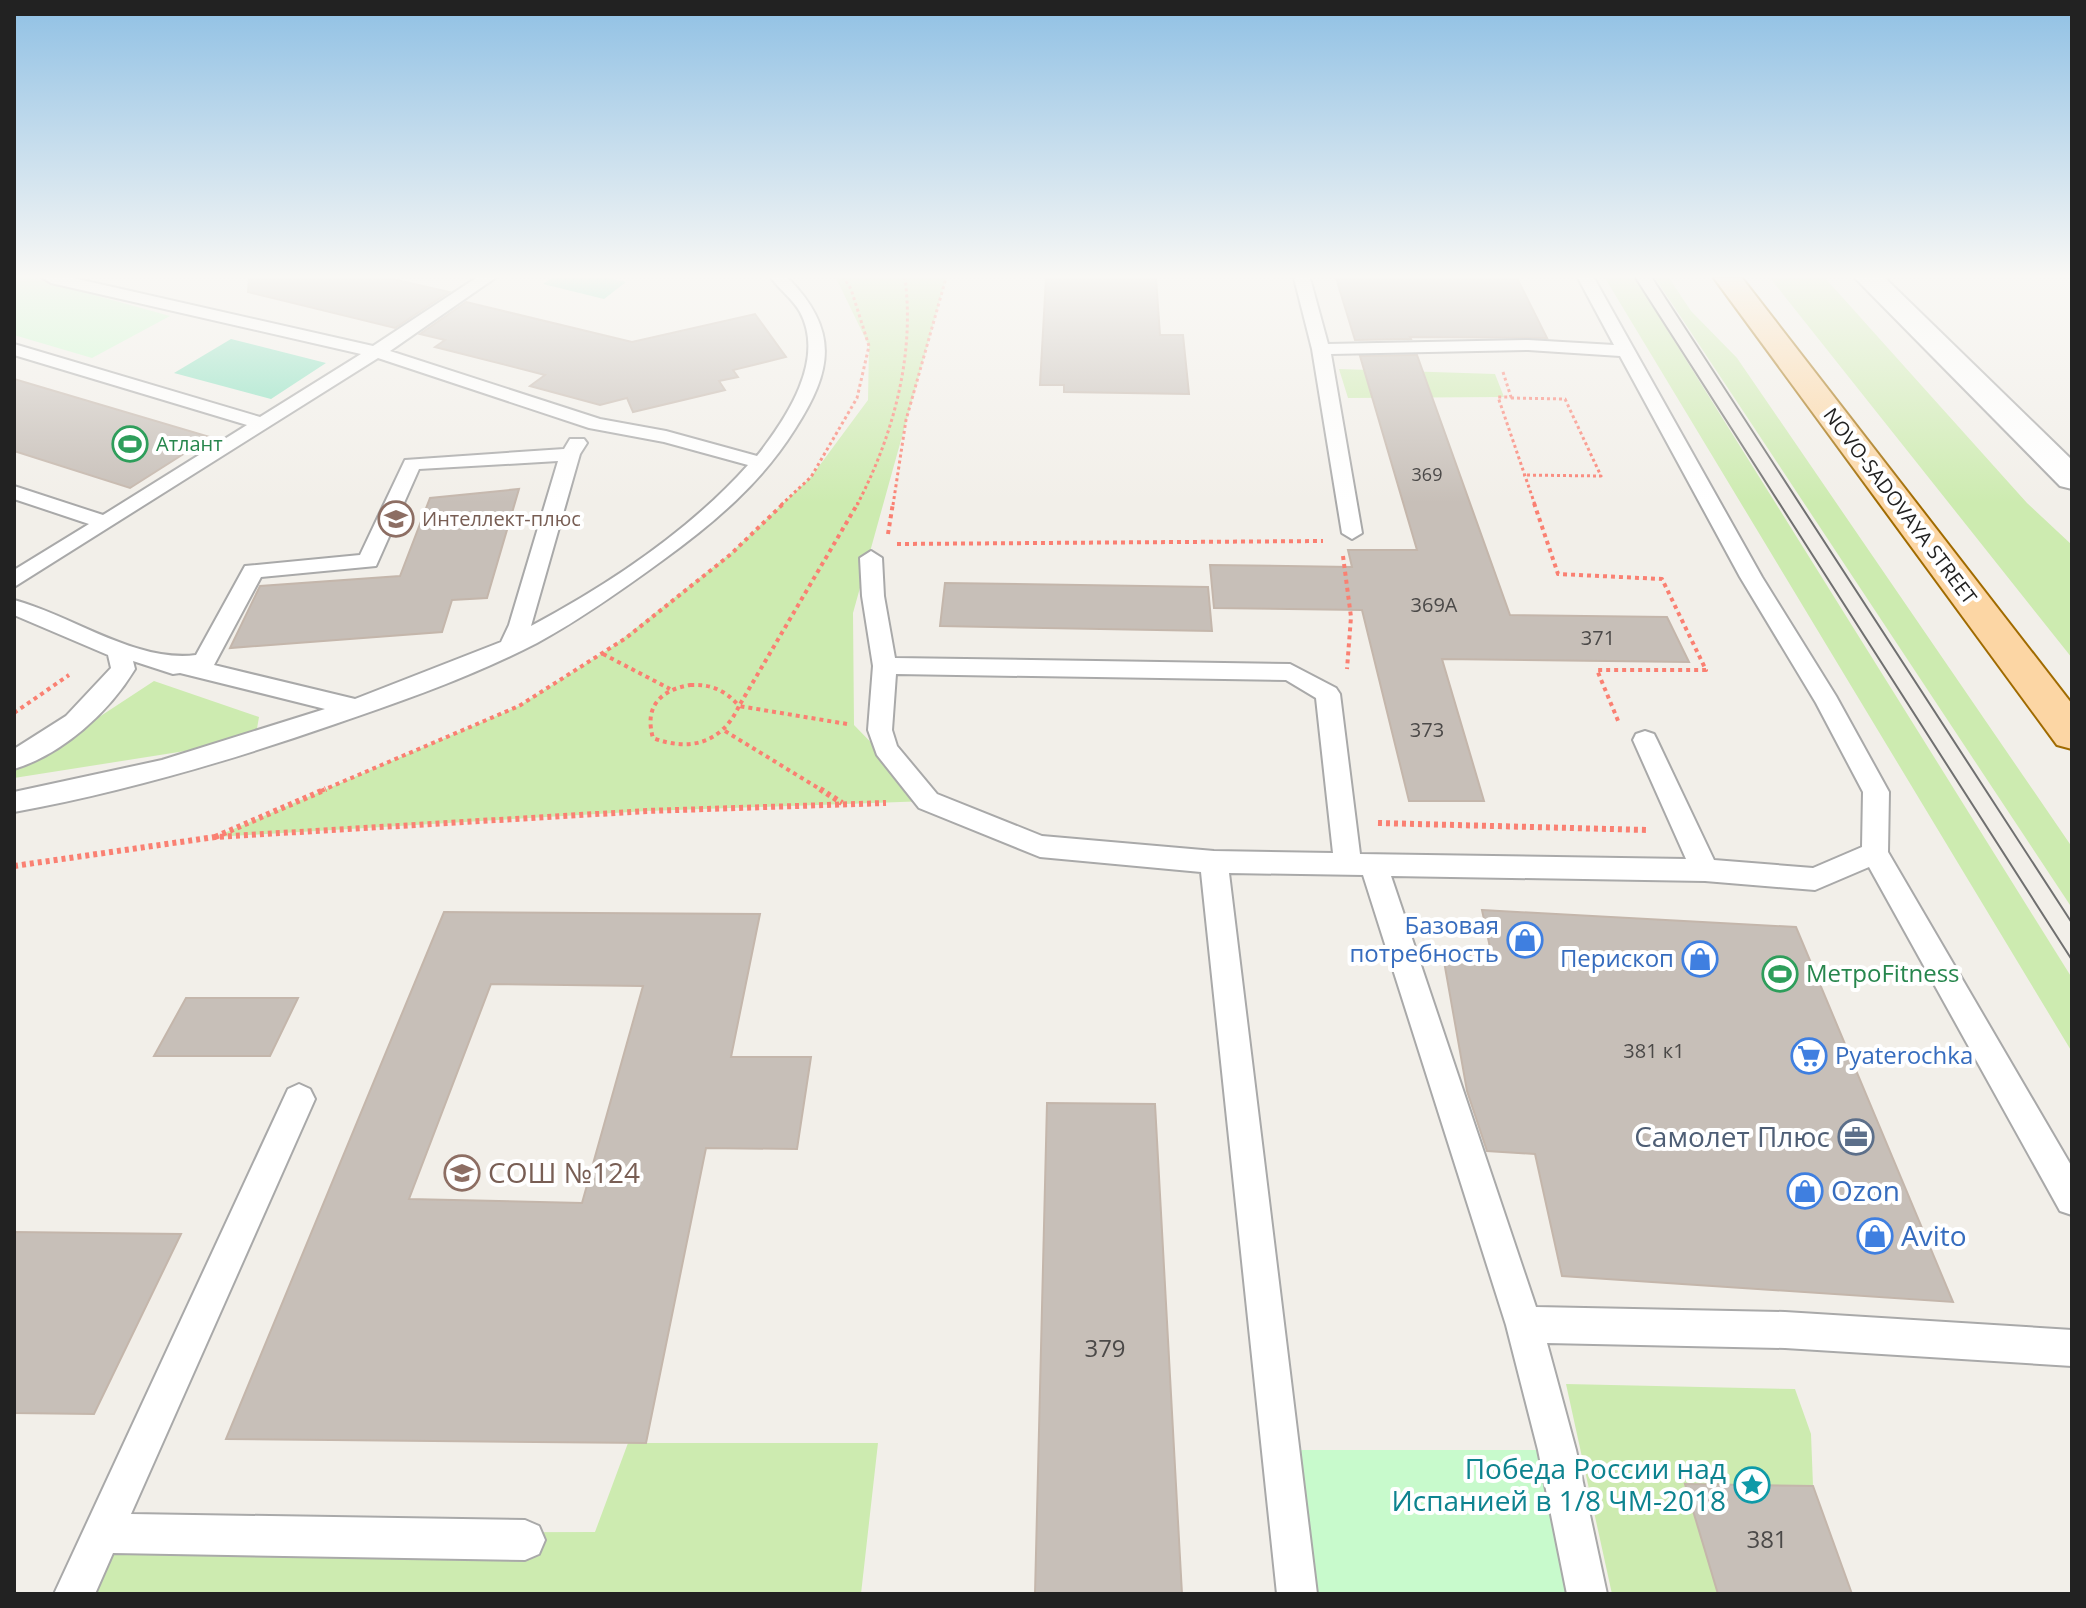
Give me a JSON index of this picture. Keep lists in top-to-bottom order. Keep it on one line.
{"streets":{"main road":["NOVO-SADOVAYA STREET"]},"places":{"sports":["Атлант","МетроFitness"],"school or university":["Интеллект-плюс","СОШ №124"],"shop":["Базовая потребность","Перископ","Ozon","Avito"],"supermarket":["Pyaterochka"],"office":["Самолет Плюс"],"place":["Победа России над Испанией в 1/8 ЧМ-2018"]},"house_numbers":["369","369А","371","373","381 к1","379","381"]}
